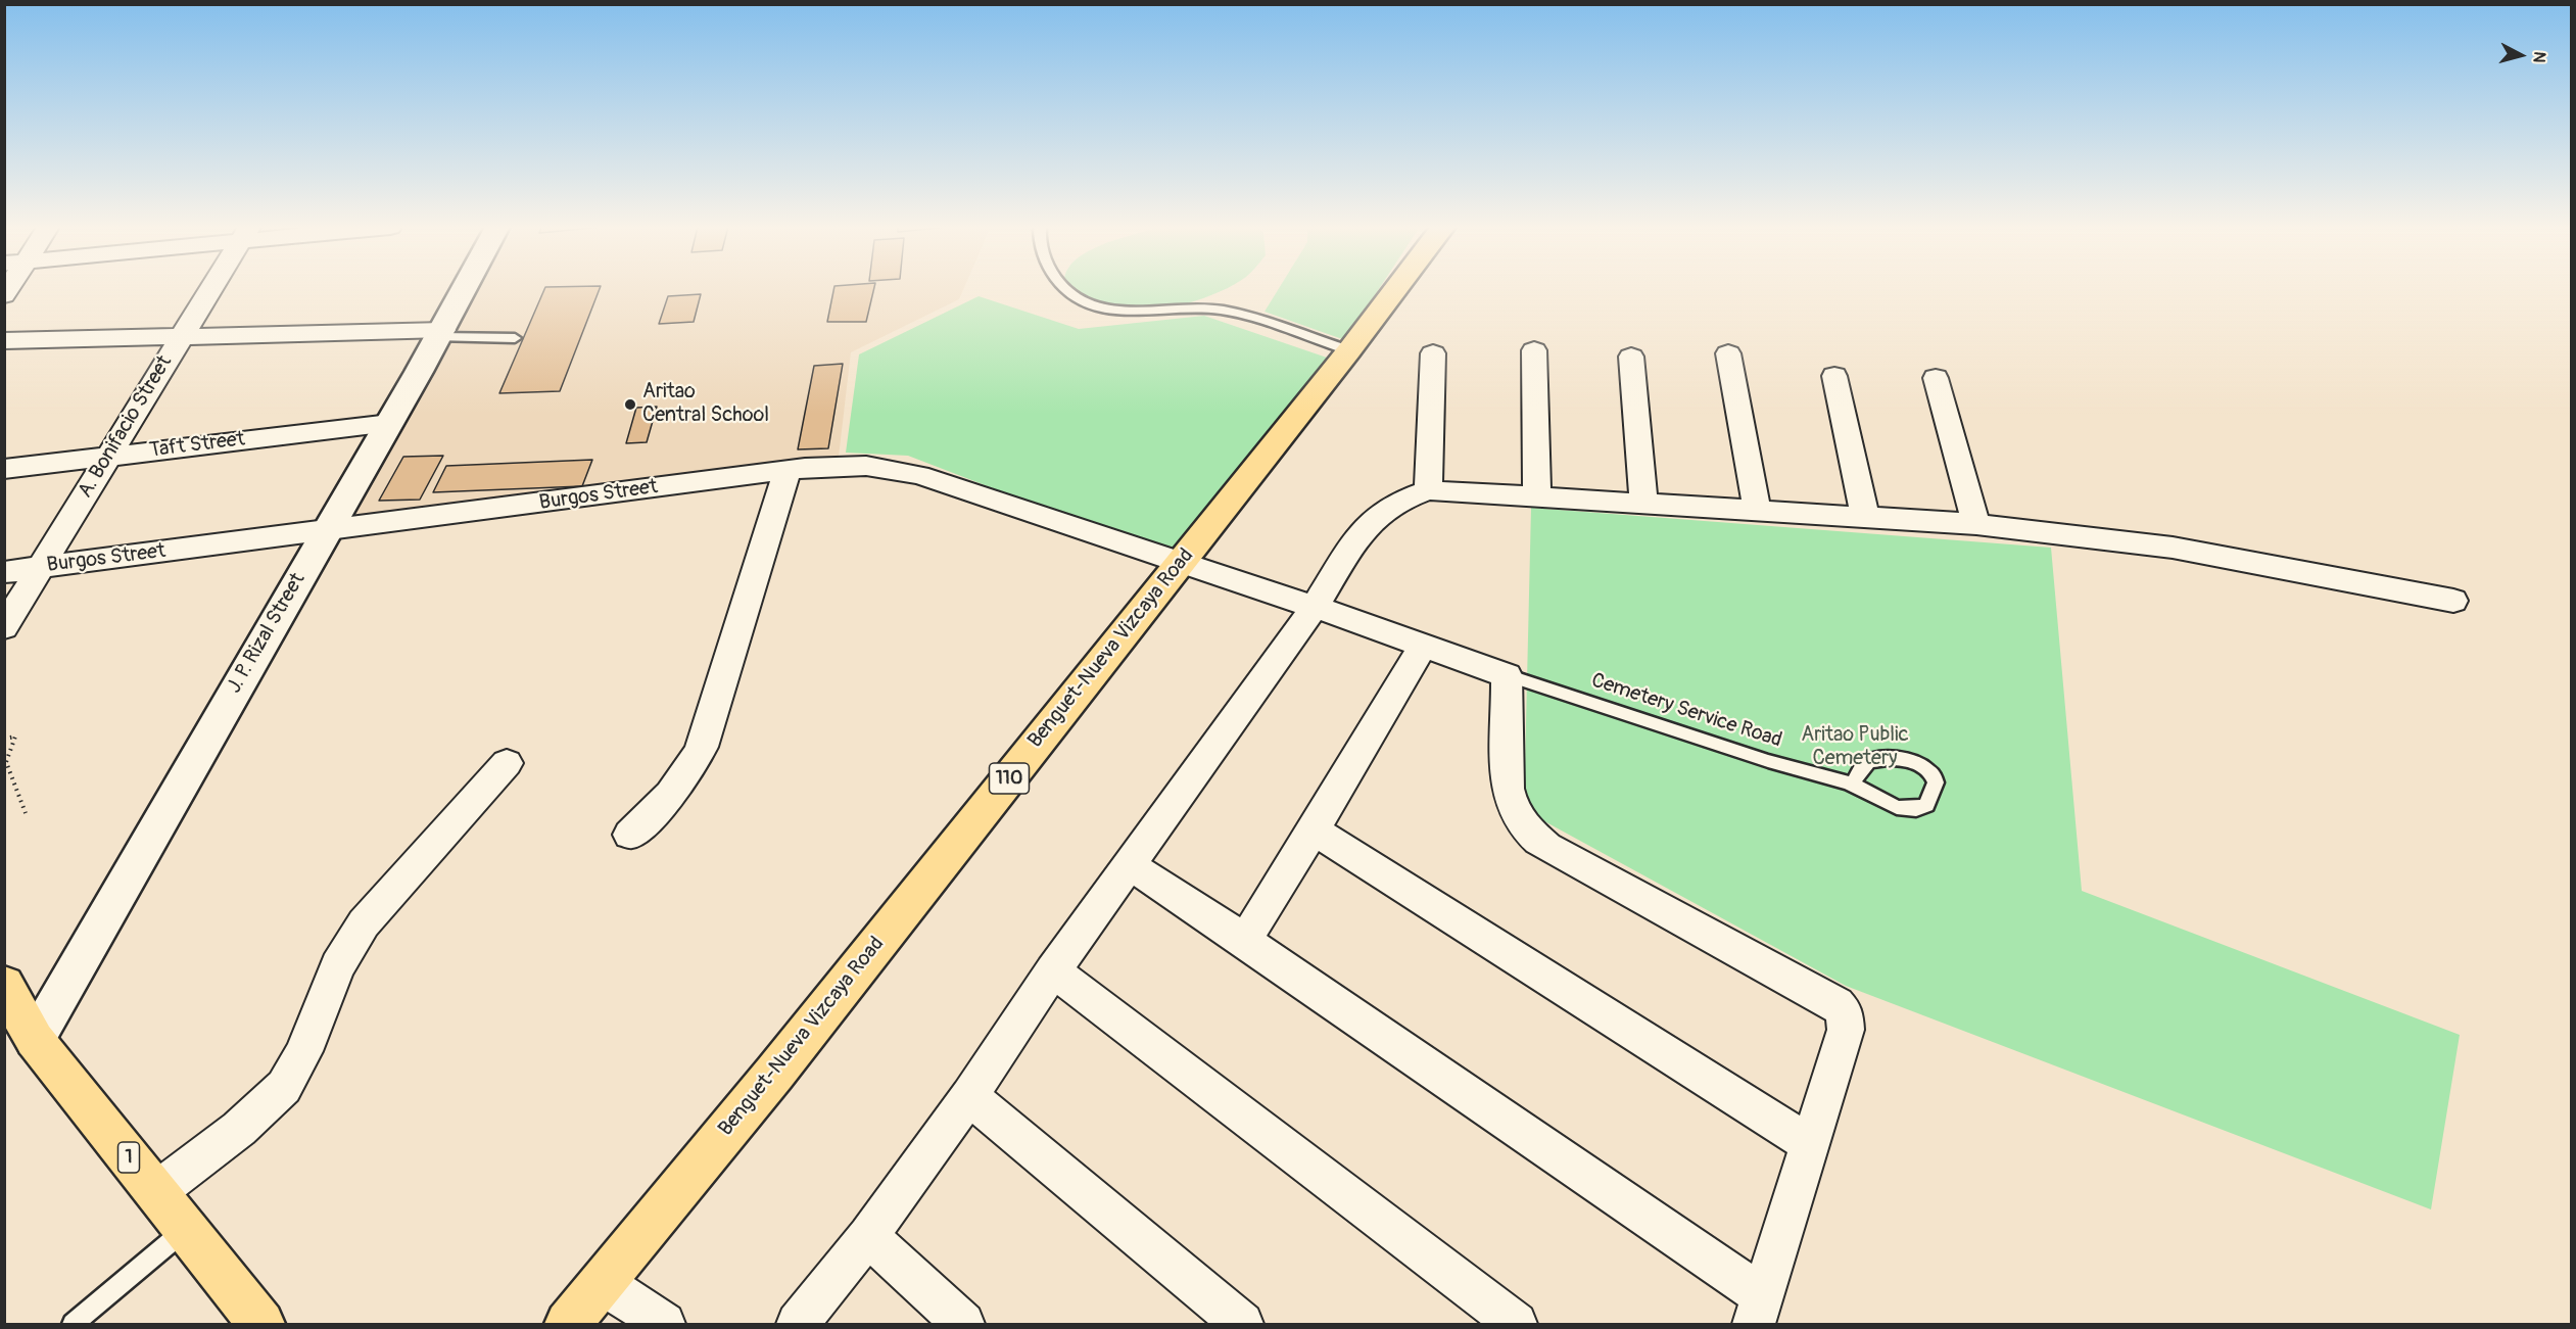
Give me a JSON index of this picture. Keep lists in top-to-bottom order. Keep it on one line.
{"streets":{"main road":["Benguet-Nueva Vizcaya Road","110","1"],"street":["A. Bonifacio Street","Taft Street","Burgos Street","J. P. Rizal Street"],"lane":["Cemetery Service Road"]},"crossings":[["A. Bonifacio Street","Taft Street"],["A. Bonifacio Street","Burgos Street"],["Taft Street","J. P. Rizal Street"],["Burgos Street","J. P. Rizal Street"],["Burgos Street","Benguet-Nueva Vizcaya Road"],["Burgos Street","Cemetery Service Road"],["J. P. Rizal Street","1"]],"parks":["Aritao Public Cemetery"],"places":["Aritao Central School"],"north":"right"}
